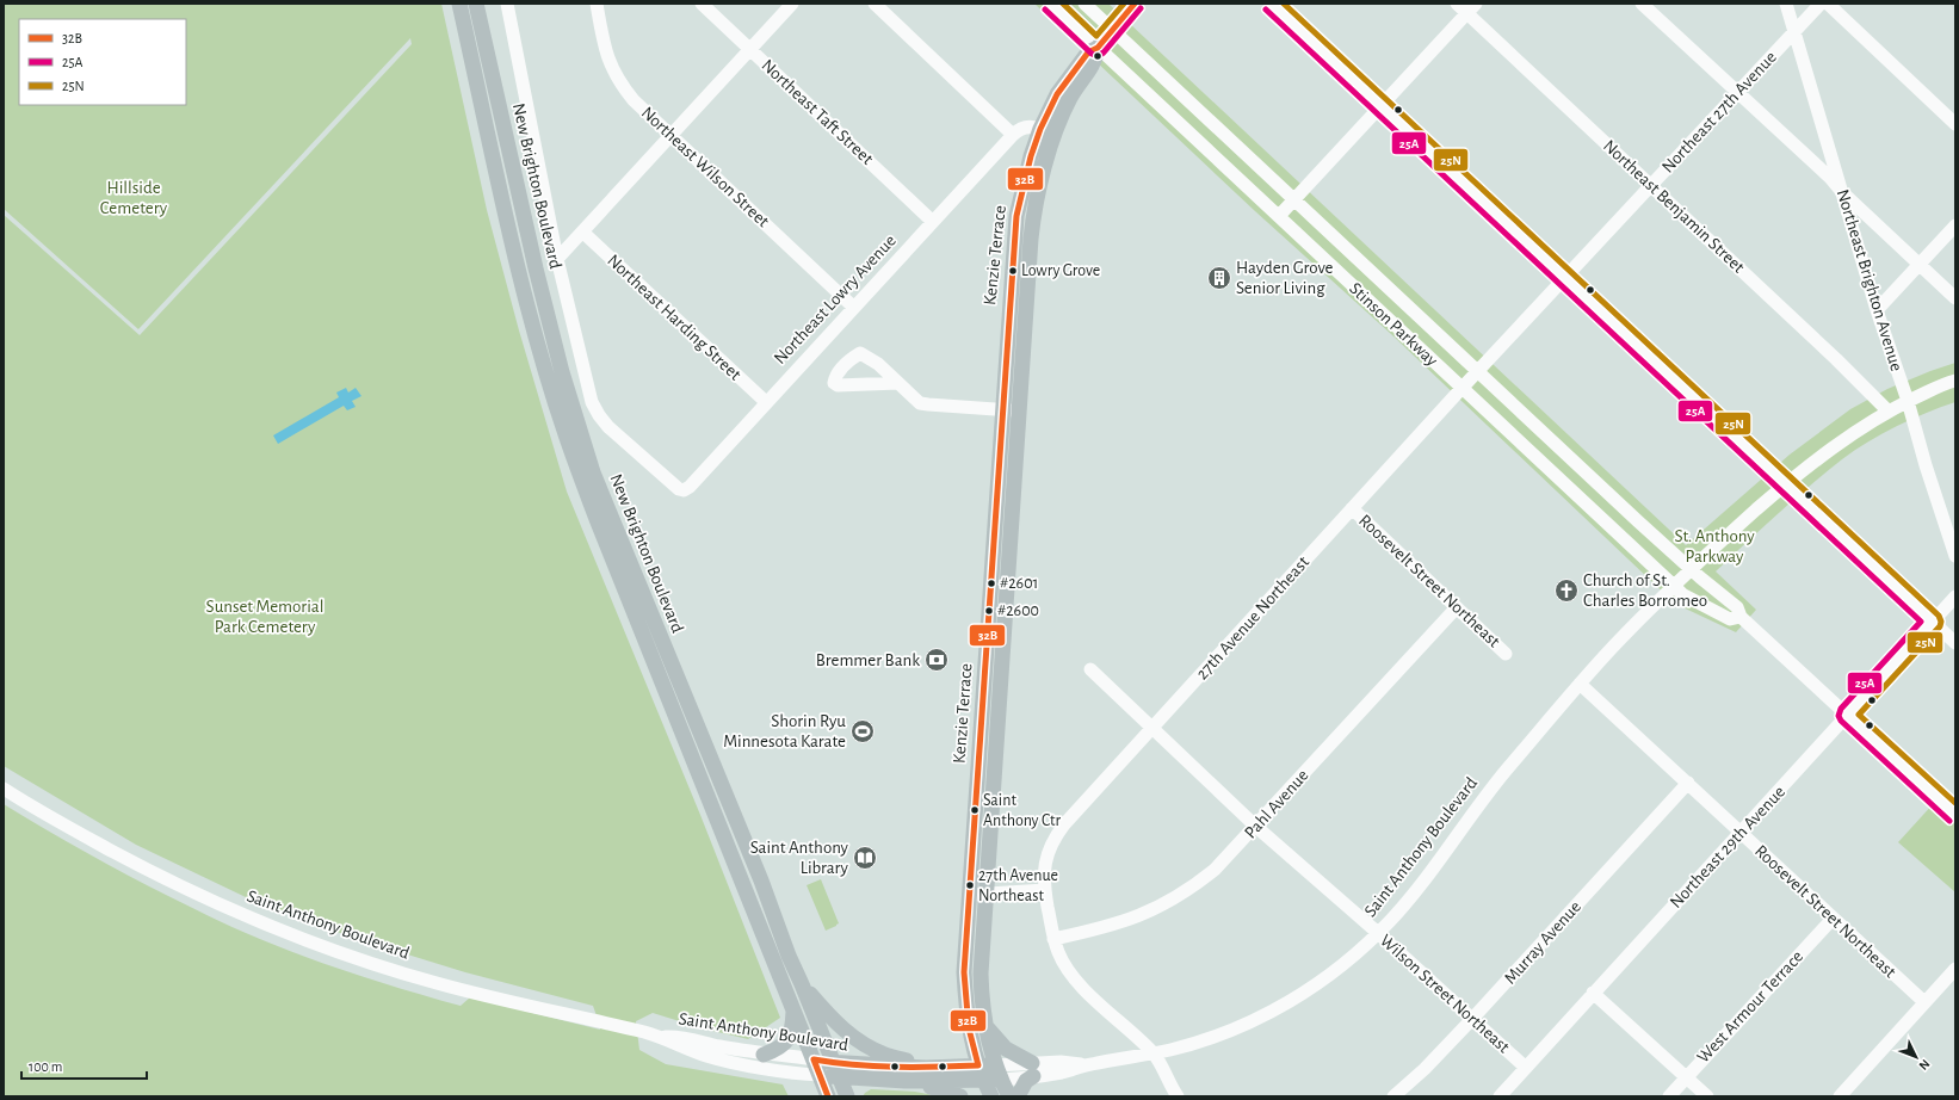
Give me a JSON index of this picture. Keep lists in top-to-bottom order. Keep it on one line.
{"streets":{"main road":["New Brighton Boulevard","Kenzie Terrace","Saint Anthony Boulevard"],"street":["Northeast Taft Street","Northeast 27th Avenue","Northeast Wilson Street","Northeast Benjamin Street","Northeast Brighton Avenue","Northeast Lowry Avenue","Northeast Harding Street","Stinson Parkway","Roosevelt Street Northeast","27th Avenue Northeast","Pahl Avenue","Northeast 29th Avenue","Murray Avenue","Wilson Street Northeast","West Armour Terrace"]},"crossings":[["Northeast Taft Street","Northeast Lowry Avenue"],["Northeast 27th Avenue","Northeast Benjamin Street"],["Northeast 27th Avenue","Northeast Brighton Avenue"],["Northeast 27th Avenue","Stinson Parkway"],["Northeast 27th Avenue","27th Avenue Northeast"],["Northeast Wilson Street","Northeast Lowry Avenue"],["New Brighton Boulevard","Northeast Lowry Avenue"],["New Brighton Boulevard","Saint Anthony Boulevard"],["Northeast Benjamin Street","Saint Anthony Boulevard"],["Kenzie Terrace","Stinson Parkway"],["Kenzie Terrace","Saint Anthony Boulevard"],["Northeast Brighton Avenue","Saint Anthony Boulevard"],["Northeast Lowry Avenue","Northeast Harding Street"],["Stinson Parkway","27th Avenue Northeast"],["Stinson Parkway","Saint Anthony Boulevard"],["Stinson Parkway","Northeast 29th Avenue"],["Roosevelt Street Northeast","27th Avenue Northeast"],["Roosevelt Street Northeast","Pahl Avenue"],["Roosevelt Street Northeast","Saint Anthony Boulevard"],["Roosevelt Street Northeast","Northeast 29th Avenue"],["Roosevelt Street Northeast","Murray Avenue"],["Roosevelt Street Northeast","West Armour Terrace"],["27th Avenue Northeast","Pahl Avenue"],["27th Avenue Northeast","Saint Anthony Boulevard"],["27th Avenue Northeast","Wilson Street Northeast"],["Pahl Avenue","Wilson Street Northeast"],["Saint Anthony Boulevard","Wilson Street Northeast"],["Northeast 29th Avenue","Wilson Street Northeast"],["Murray Avenue","Wilson Street Northeast"]],"parks":["Hillside Cemetery","St. Anthony Parkway","Sunset Memorial Park Cemetery"],"places":{"other":["Lowry Grove","#2601","#2600","Saint Anthony Ctr","27th Avenue Northeast"],"building":["Hayden Grove Senior Living"],"church":["Church of St. Charles Borromeo"],"bank":["Bremmer Bank"],"sports":["Shorin Ryu Minnesota Karate"],"library":["Saint Anthony Library"]},"lines":["transit line 32B","transit line 25N","transit line 25A"],"legend":["32B","25A","25N"],"scale_bar":"100 m","north":"bottom right"}
